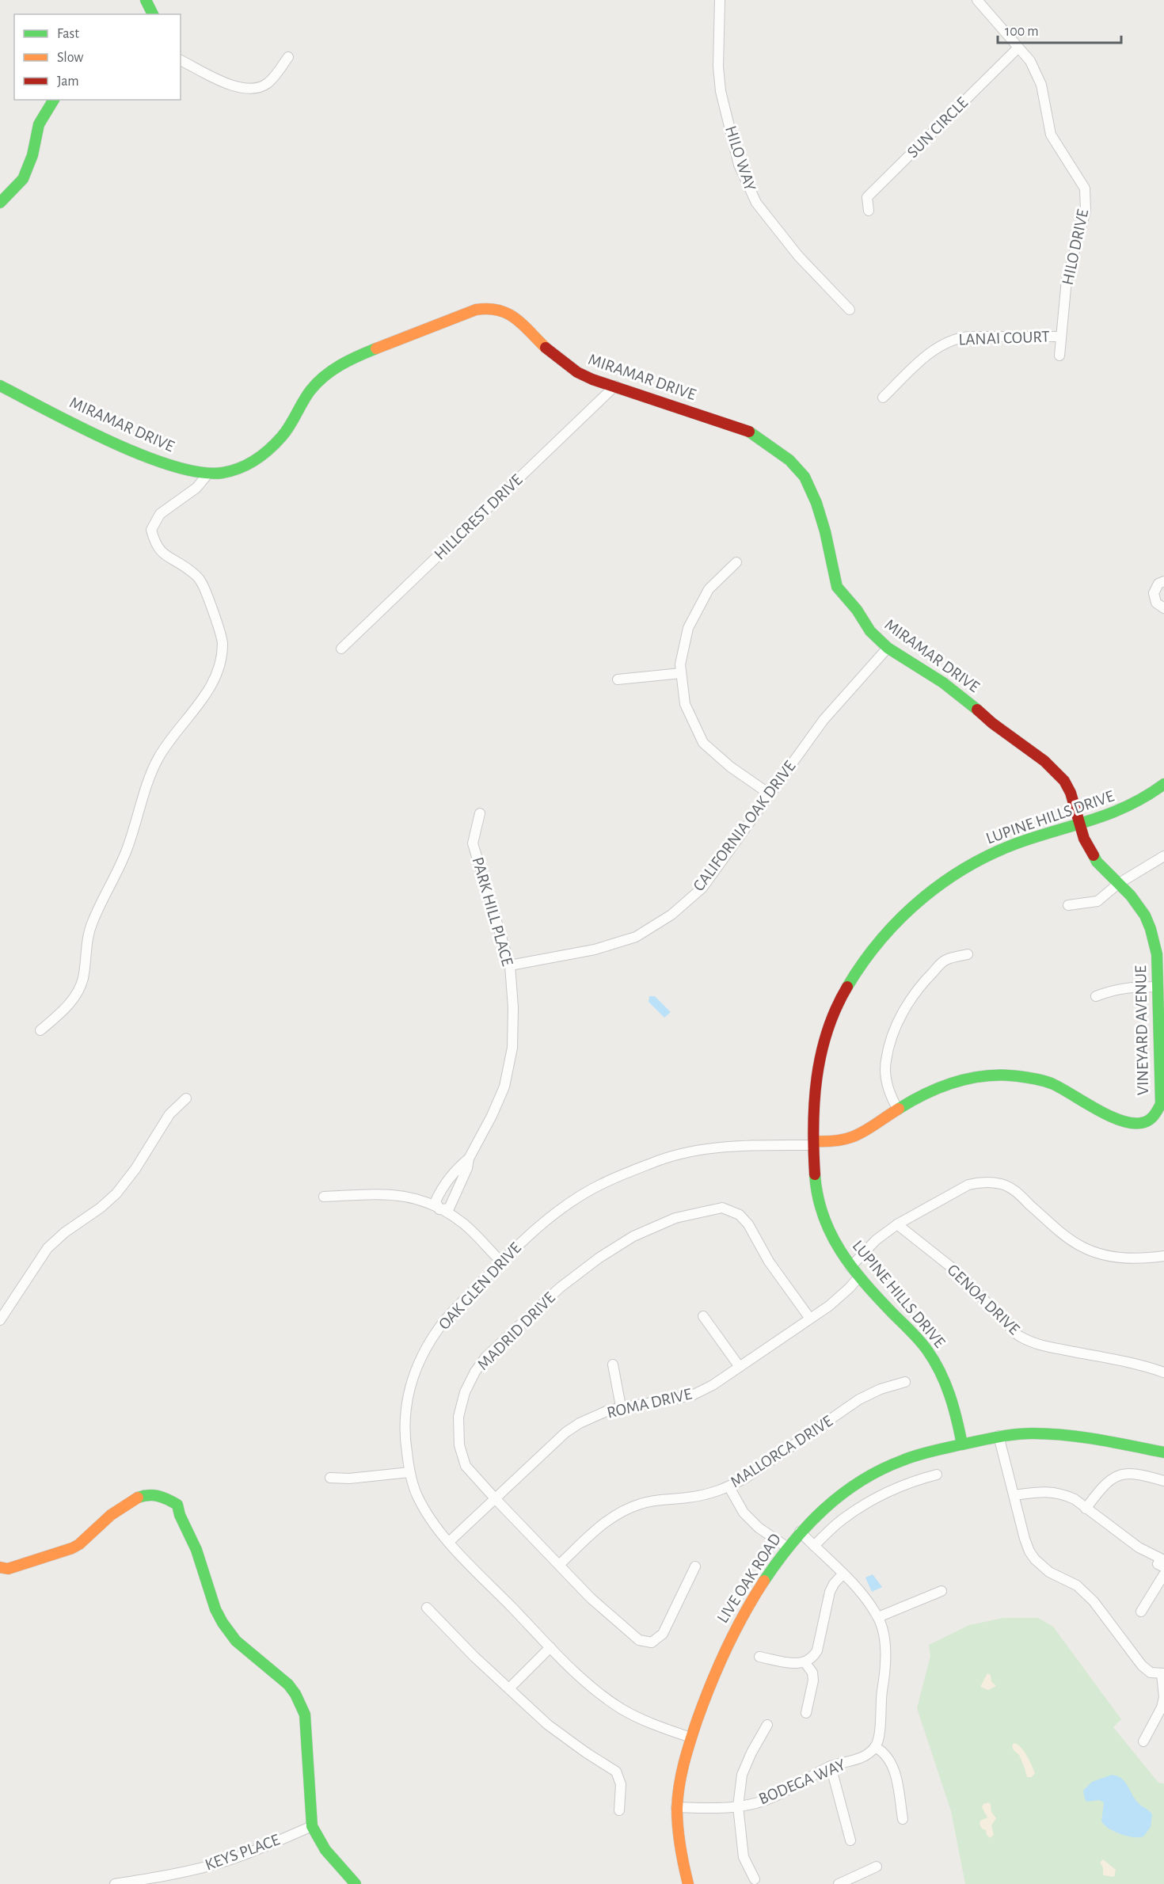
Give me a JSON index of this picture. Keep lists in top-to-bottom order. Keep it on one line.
{"streets":{"street":["SUN CIRCLE","HILO WAY","HILO DRIVE","LANAI COURT","MIRAMAR DRIVE","HILLCREST DRIVE","LUPINE HILLS DRIVE","CALIFORNIA OAK DRIVE","PARK HILL PLACE","VINEYARD AVENUE","OAK GLEN DRIVE","GENOA DRIVE","MADRID DRIVE","ROMA DRIVE","MALLORCA DRIVE","LIVE OAK ROAD","BODEGA WAY","KEYS PLACE"]},"crossings":[["SUN CIRCLE","HILO DRIVE"],["HILO DRIVE","LANAI COURT"],["MIRAMAR DRIVE","HILLCREST DRIVE"],["MIRAMAR DRIVE","LUPINE HILLS DRIVE"],["MIRAMAR DRIVE","CALIFORNIA OAK DRIVE"],["MIRAMAR DRIVE","VINEYARD AVENUE"],["LUPINE HILLS DRIVE","VINEYARD AVENUE"],["LUPINE HILLS DRIVE","OAK GLEN DRIVE"],["LUPINE HILLS DRIVE","ROMA DRIVE"],["LUPINE HILLS DRIVE","LIVE OAK ROAD"],["CALIFORNIA OAK DRIVE","PARK HILL PLACE"],["VINEYARD AVENUE","OAK GLEN DRIVE"],["OAK GLEN DRIVE","ROMA DRIVE"],["OAK GLEN DRIVE","LIVE OAK ROAD"],["MADRID DRIVE","ROMA DRIVE"],["MADRID DRIVE","MALLORCA DRIVE"],["LIVE OAK ROAD","BODEGA WAY"]],"legend":["Fast","Slow","Jam"],"scale_bar":"100 m"}
